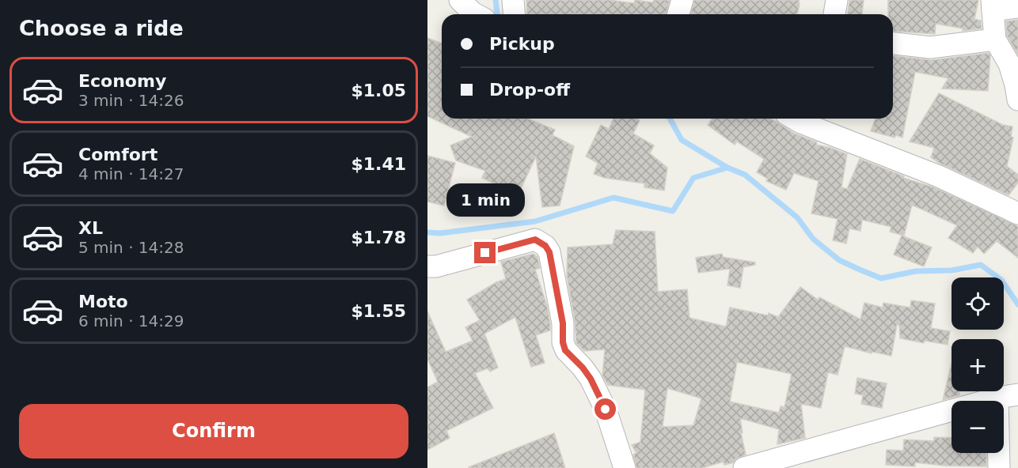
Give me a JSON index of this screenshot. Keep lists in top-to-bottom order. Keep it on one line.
{"page":{"heading":"Choose a ride","banner":["Pickup","Drop-off"],"list":[{"name":"Economy","note":"3 min · 14:26","value":"$1.05"},{"name":"Comfort","note":"4 min · 14:27","value":"$1.41"},{"name":"XL","note":"5 min · 14:28","value":"$1.78"},{"name":"Moto","note":"6 min · 14:29","value":"$1.55"}],"bubble":"1 min","map_buttons":["+","−"],"buttons":"Confirm"}}
